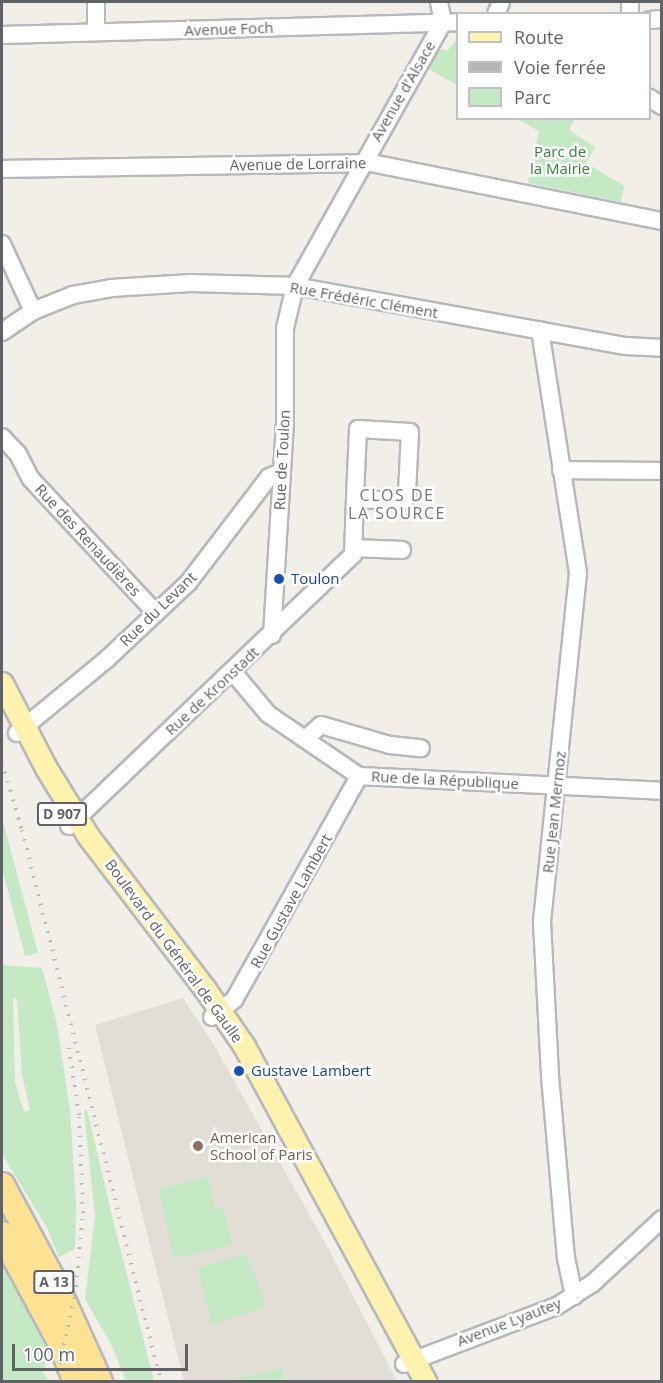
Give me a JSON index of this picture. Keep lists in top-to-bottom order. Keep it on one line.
{"streets":{"highway":["A 13"],"main road":["D 907","Boulevard du Général de Gaulle"],"street":["Avenue Foch","Avenue d'Alsace","Avenue de Lorraine","Rue Frédéric Clément","Rue de Toulon","Rue des Renaudières","Rue du Levant","Rue de Kronstadt","Rue de la République","Rue Jean Mermoz","Rue Gustave Lambert","Avenue Lyautey"]},"crossings":[["Avenue Foch","Avenue d'Alsace"],["Avenue d'Alsace","Avenue de Lorraine"],["Avenue d'Alsace","Rue Frédéric Clément"],["Avenue d'Alsace","Rue de Toulon"],["Rue Frédéric Clément","Rue de Toulon"],["Rue Frédéric Clément","Rue Jean Mermoz"],["Rue de Toulon","Rue du Levant"],["Rue de Toulon","Rue de Kronstadt"],["Rue des Renaudières","Rue du Levant"],["Rue du Levant","Boulevard du Général de Gaulle"],["Rue de Kronstadt","Rue de la République"],["Rue de Kronstadt","Boulevard du Général de Gaulle"],["Rue de la République","Rue Jean Mermoz"],["Rue de la République","Rue Gustave Lambert"],["Rue Jean Mermoz","Avenue Lyautey"],["Rue Gustave Lambert","Boulevard du Général de Gaulle"],["Boulevard du Général de Gaulle","Avenue Lyautey"]],"districts":["CLOS DE LA SOURCE"],"parks":["Parc de la Mairie"],"places":["Toulon","Gustave Lambert","American School of Paris"],"legend":["Route","Voie ferrée","Parc"],"scale_bar":"100 m"}
